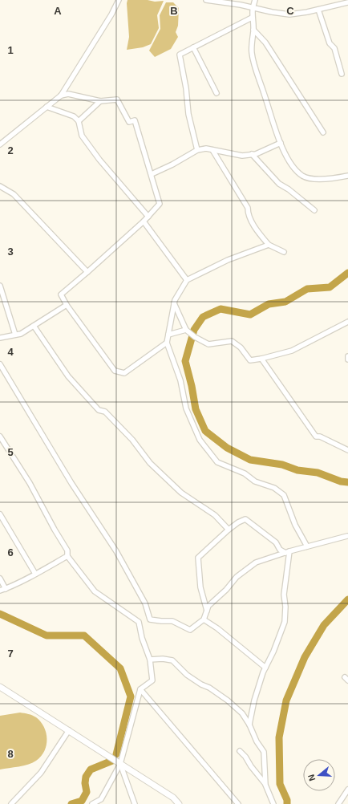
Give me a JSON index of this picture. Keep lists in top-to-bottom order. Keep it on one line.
{"north":"left","grid":{"columns":["A","B","C"],"rows":["1","2","3","4","5","6","7","8"]}}
